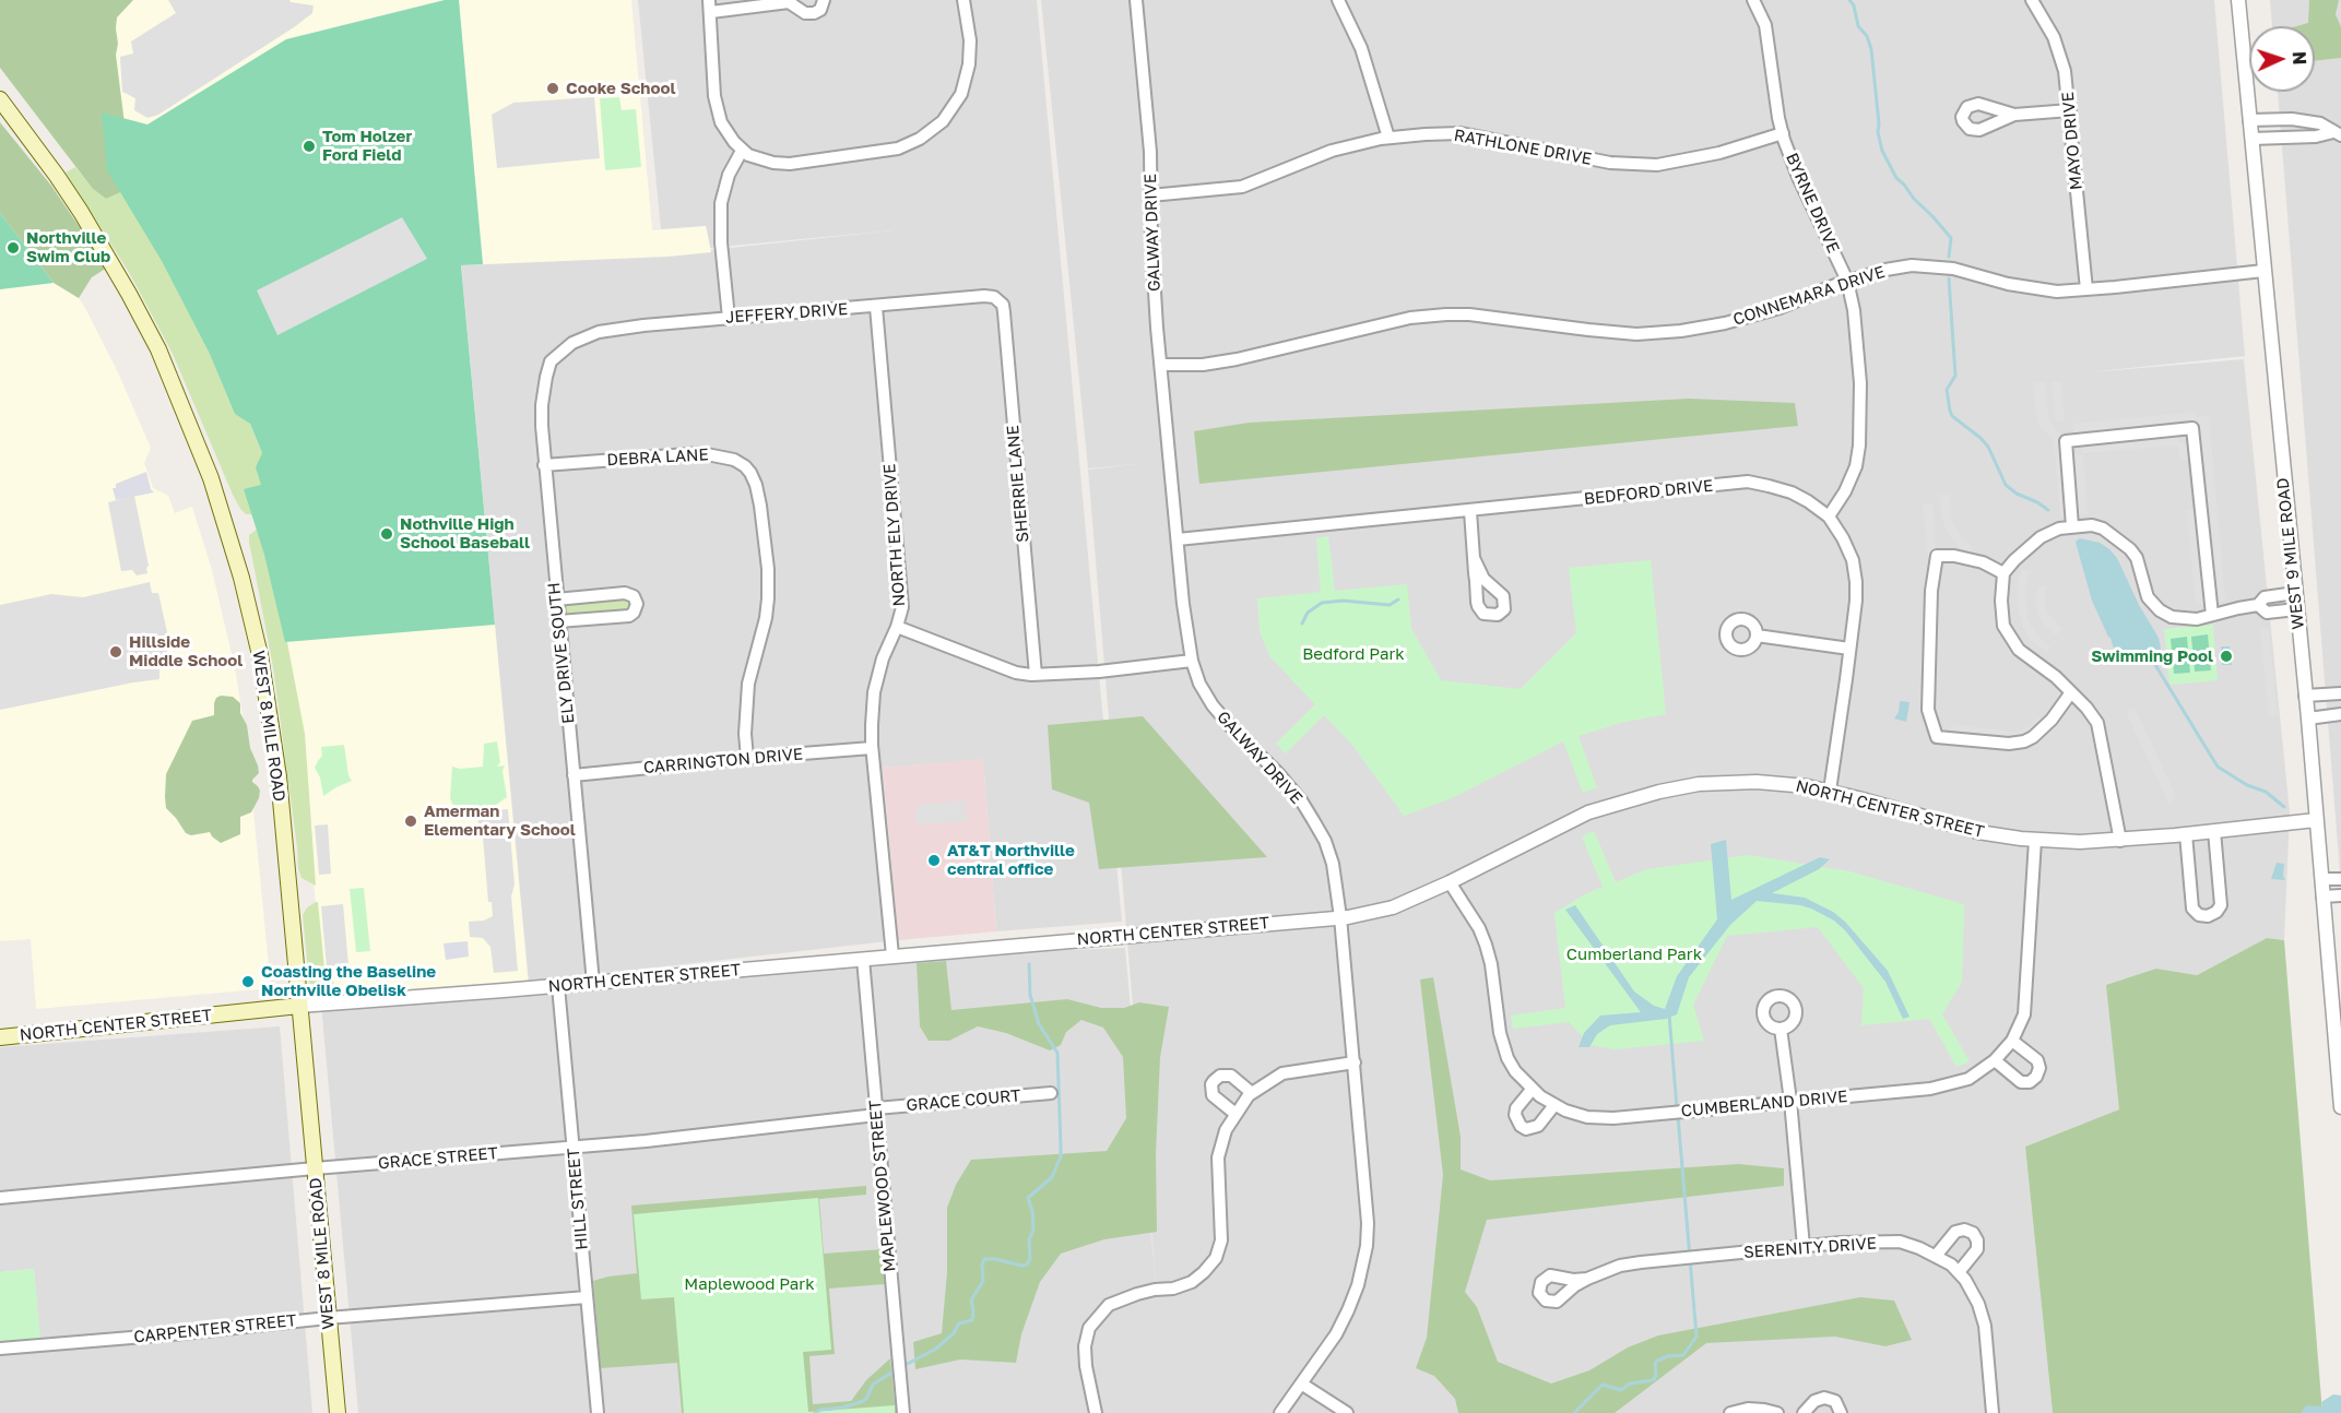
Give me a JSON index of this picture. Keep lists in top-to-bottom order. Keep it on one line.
{"streets":{"main road":["WEST 8 MILE ROAD","NORTH CENTER STREET"],"street":["MAYO DRIVE","RATHLONE DRIVE","BYRNE DRIVE","GALWAY DRIVE","CONNEMARA DRIVE","JEFFERY DRIVE","DEBRA LANE","SHERRIE LANE","BEDFORD DRIVE","NORTH ELY DRIVE","WEST 9 MILE ROAD","ELY DRIVE SOUTH","CARRINGTON DRIVE","GRACE COURT","CUMBERLAND DRIVE","GRACE STREET","MAPLEWOOD STREET","HILL STREET","SERENITY DRIVE","CARPENTER STREET"]},"crossings":[["MAYO DRIVE","CONNEMARA DRIVE"],["RATHLONE DRIVE","BYRNE DRIVE"],["RATHLONE DRIVE","GALWAY DRIVE"],["BYRNE DRIVE","CONNEMARA DRIVE"],["BYRNE DRIVE","BEDFORD DRIVE"],["GALWAY DRIVE","CONNEMARA DRIVE"],["GALWAY DRIVE","BEDFORD DRIVE"],["GALWAY DRIVE","NORTH CENTER STREET"],["CONNEMARA DRIVE","WEST 9 MILE ROAD"],["JEFFERY DRIVE","SHERRIE LANE"],["JEFFERY DRIVE","NORTH ELY DRIVE"],["JEFFERY DRIVE","ELY DRIVE SOUTH"],["DEBRA LANE","ELY DRIVE SOUTH"],["DEBRA LANE","CARRINGTON DRIVE"],["BEDFORD DRIVE","NORTH CENTER STREET"],["NORTH ELY DRIVE","CARRINGTON DRIVE"],["NORTH ELY DRIVE","NORTH CENTER STREET"],["WEST 9 MILE ROAD","NORTH CENTER STREET"],["ELY DRIVE SOUTH","CARRINGTON DRIVE"],["ELY DRIVE SOUTH","NORTH CENTER STREET"],["WEST 8 MILE ROAD","NORTH CENTER STREET"],["WEST 8 MILE ROAD","GRACE STREET"],["WEST 8 MILE ROAD","CARPENTER STREET"],["NORTH CENTER STREET","CUMBERLAND DRIVE"],["NORTH CENTER STREET","MAPLEWOOD STREET"],["NORTH CENTER STREET","HILL STREET"],["GRACE COURT","GRACE STREET"],["GRACE COURT","MAPLEWOOD STREET"],["GRACE STREET","MAPLEWOOD STREET"],["GRACE STREET","HILL STREET"],["HILL STREET","CARPENTER STREET"]],"parks":["Bedford Park","Cumberland Park","Maplewood Park"],"places":["Cooke School","Tom Holzer Ford Field","Northville Swim Club","Nothville High School Baseball","Hillside Middle School","Swimming Pool","Amerman Elementary School","AT&T Northville central office","Coasting the Baseline Northville Obelisk"],"north":"right"}
